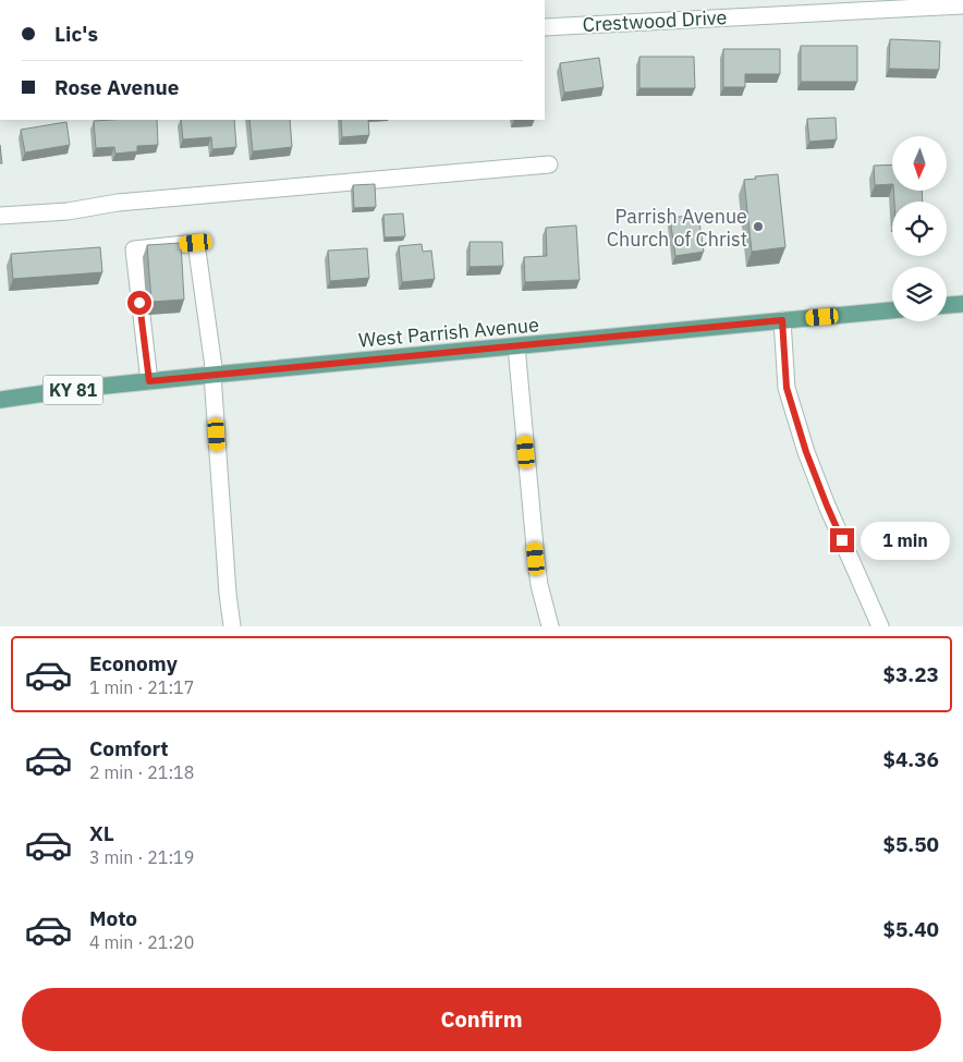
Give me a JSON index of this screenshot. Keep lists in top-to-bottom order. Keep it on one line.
{"streets":{"main road":["West Parrish Avenue","KY 81"],"street":["Crestwood Drive"]},"places":["Parrish Avenue Church of Christ"],"north":"bottom","page":{"banner":["Lic's","Rose Avenue"],"bubble":"1 min","list":[{"name":"Economy","note":"1 min · 21:17","value":"$3.23"},{"name":"Comfort","note":"2 min · 21:18","value":"$4.36"},{"name":"XL","note":"3 min · 21:19","value":"$5.50"},{"name":"Moto","note":"4 min · 21:20","value":"$5.40"}],"buttons":"Confirm"}}
